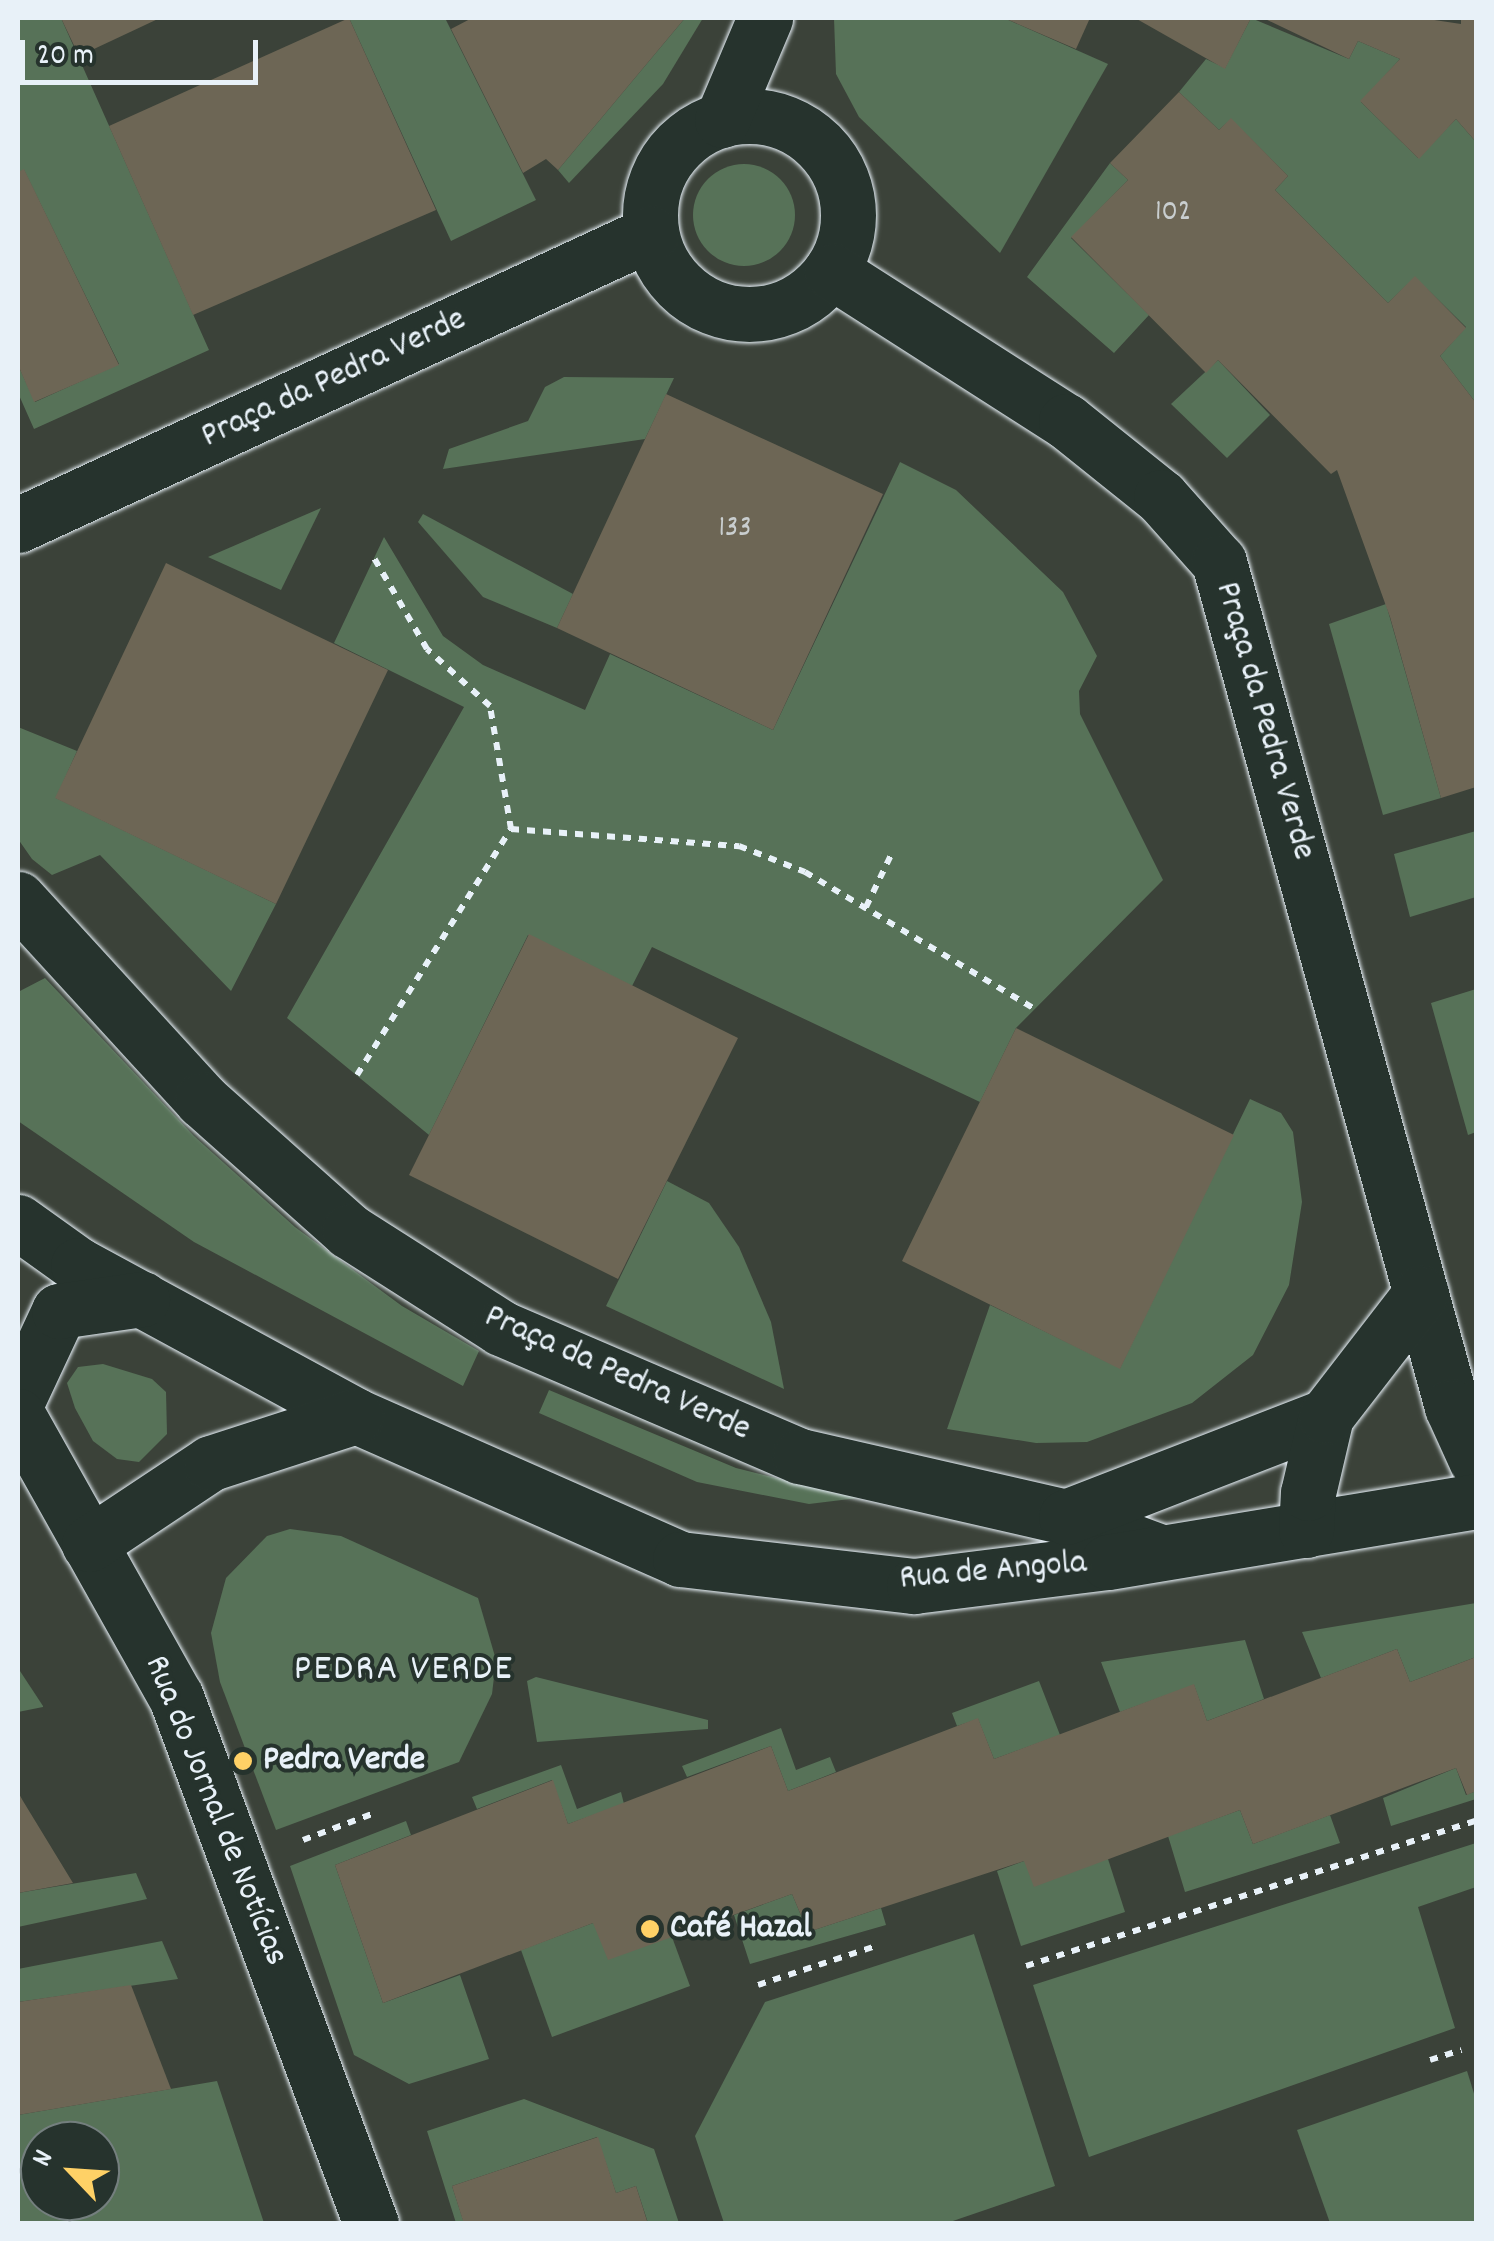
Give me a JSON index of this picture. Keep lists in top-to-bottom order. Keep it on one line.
{"streets":{"street":["Praça da Pedra Verde","Rua de Angola","Rua do Jornal de Notícias"]},"crossings":[["Praça da Pedra Verde","Rua de Angola"]],"districts":["PEDRA VERDE"],"places":["Pedra Verde","Café Hazal"],"house_numbers":["102","133"],"scale_bar":"20 m","north":"top left"}
